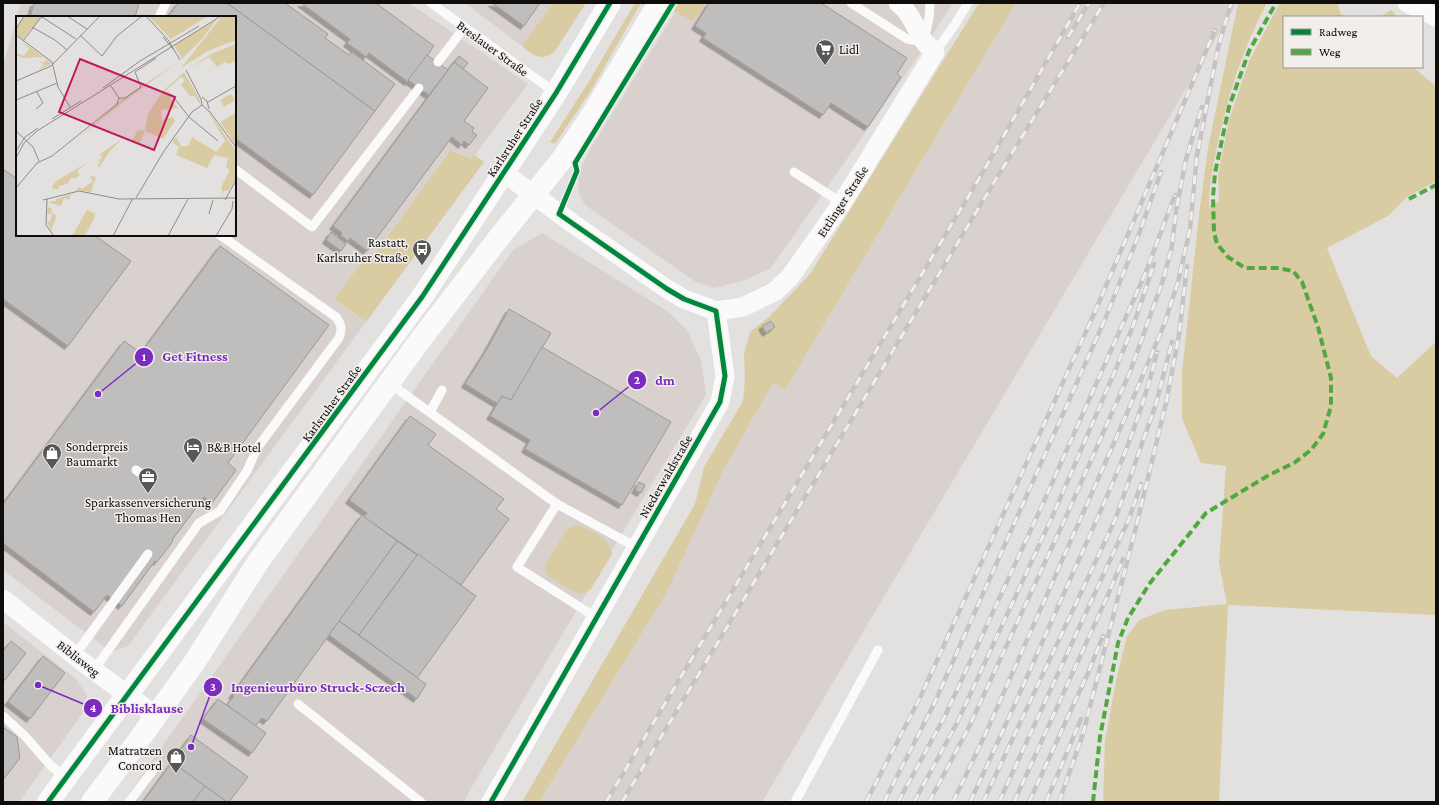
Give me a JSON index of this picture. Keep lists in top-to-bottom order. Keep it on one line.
{"streets":{"main road":["Karlsruher Straße"],"street":["Ettlinger Straße","Niederwaldstraße","Biblisweg"],"lane":["Breslauer Straße"]},"crossings":[["Breslauer Straße","Karlsruher Straße"],["Karlsruher Straße","Biblisweg"],["Ettlinger Straße","Niederwaldstraße"]],"places":{"supermarket":["Lidl"],"bus stop":["Rastatt, Karlsruher Straße"],"other":["Get Fitness","dm","Biblisklause","Ingenieurbüro Struck-Sczech"],"hotel":["B&B Hotel"],"shop":["Sonderpreis Baumarkt","Matratzen Concord"],"office":["Sparkassenversicherung Thomas Hen"]},"legend":["Radweg","Weg"]}
